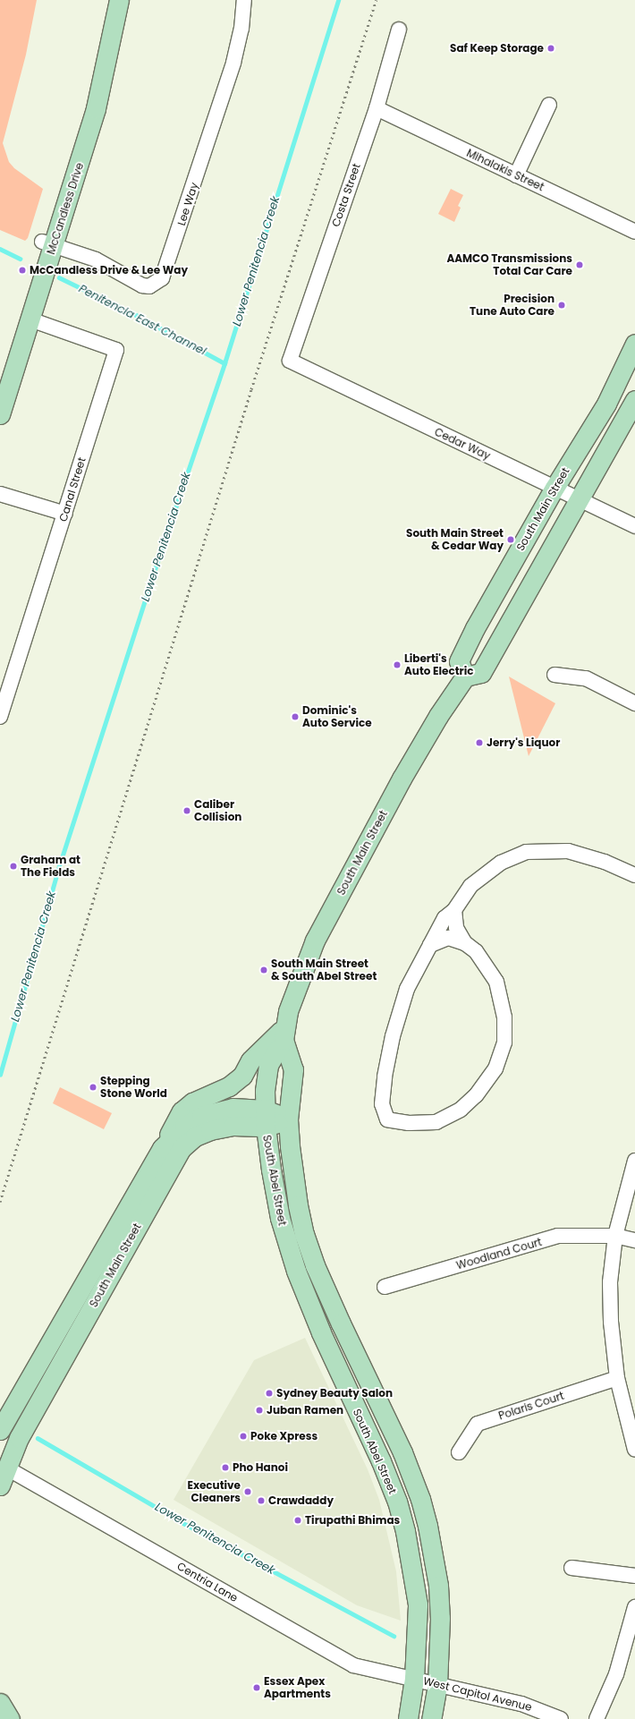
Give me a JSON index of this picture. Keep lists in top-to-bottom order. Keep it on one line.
{"streets":{"main road":["McCandless Drive","South Main Street","South Abel Street"],"street":["Mihalakis Street","Costa Street","Lee Way","Cedar Way","Canal Street","Woodland Court","Polaris Court","Centria Lane","West Capitol Avenue"]},"crossings":[["Mihalakis Street","Costa Street"],["Costa Street","Cedar Way"],["Lee Way","McCandless Drive"],["McCandless Drive","Canal Street"],["Cedar Way","South Main Street"],["South Main Street","South Abel Street"],["South Main Street","Centria Lane"],["South Abel Street","Centria Lane"],["South Abel Street","West Capitol Avenue"],["Centria Lane","West Capitol Avenue"]],"water":["Lower Penitencia Creek","Penitencia East Channel"],"places":["Saf Keep Storage","AAMCO Transmissions Total Car Care","McCandless Drive & Lee Way","Precision Tune Auto Care","South Main Street & Cedar Way","Liberti's Auto Electric","Dominic's Auto Service","Jerry's Liquor","Caliber Collision","Graham at The Fields","South Main Street & South Abel Street","Stepping Stone World","Sydney Beauty Salon","Juban Ramen","Poke Xpress","Pho Hanoi","Executive Cleaners","Crawdaddy","Tirupathi Bhimas","Essex Apex Apartments"]}
